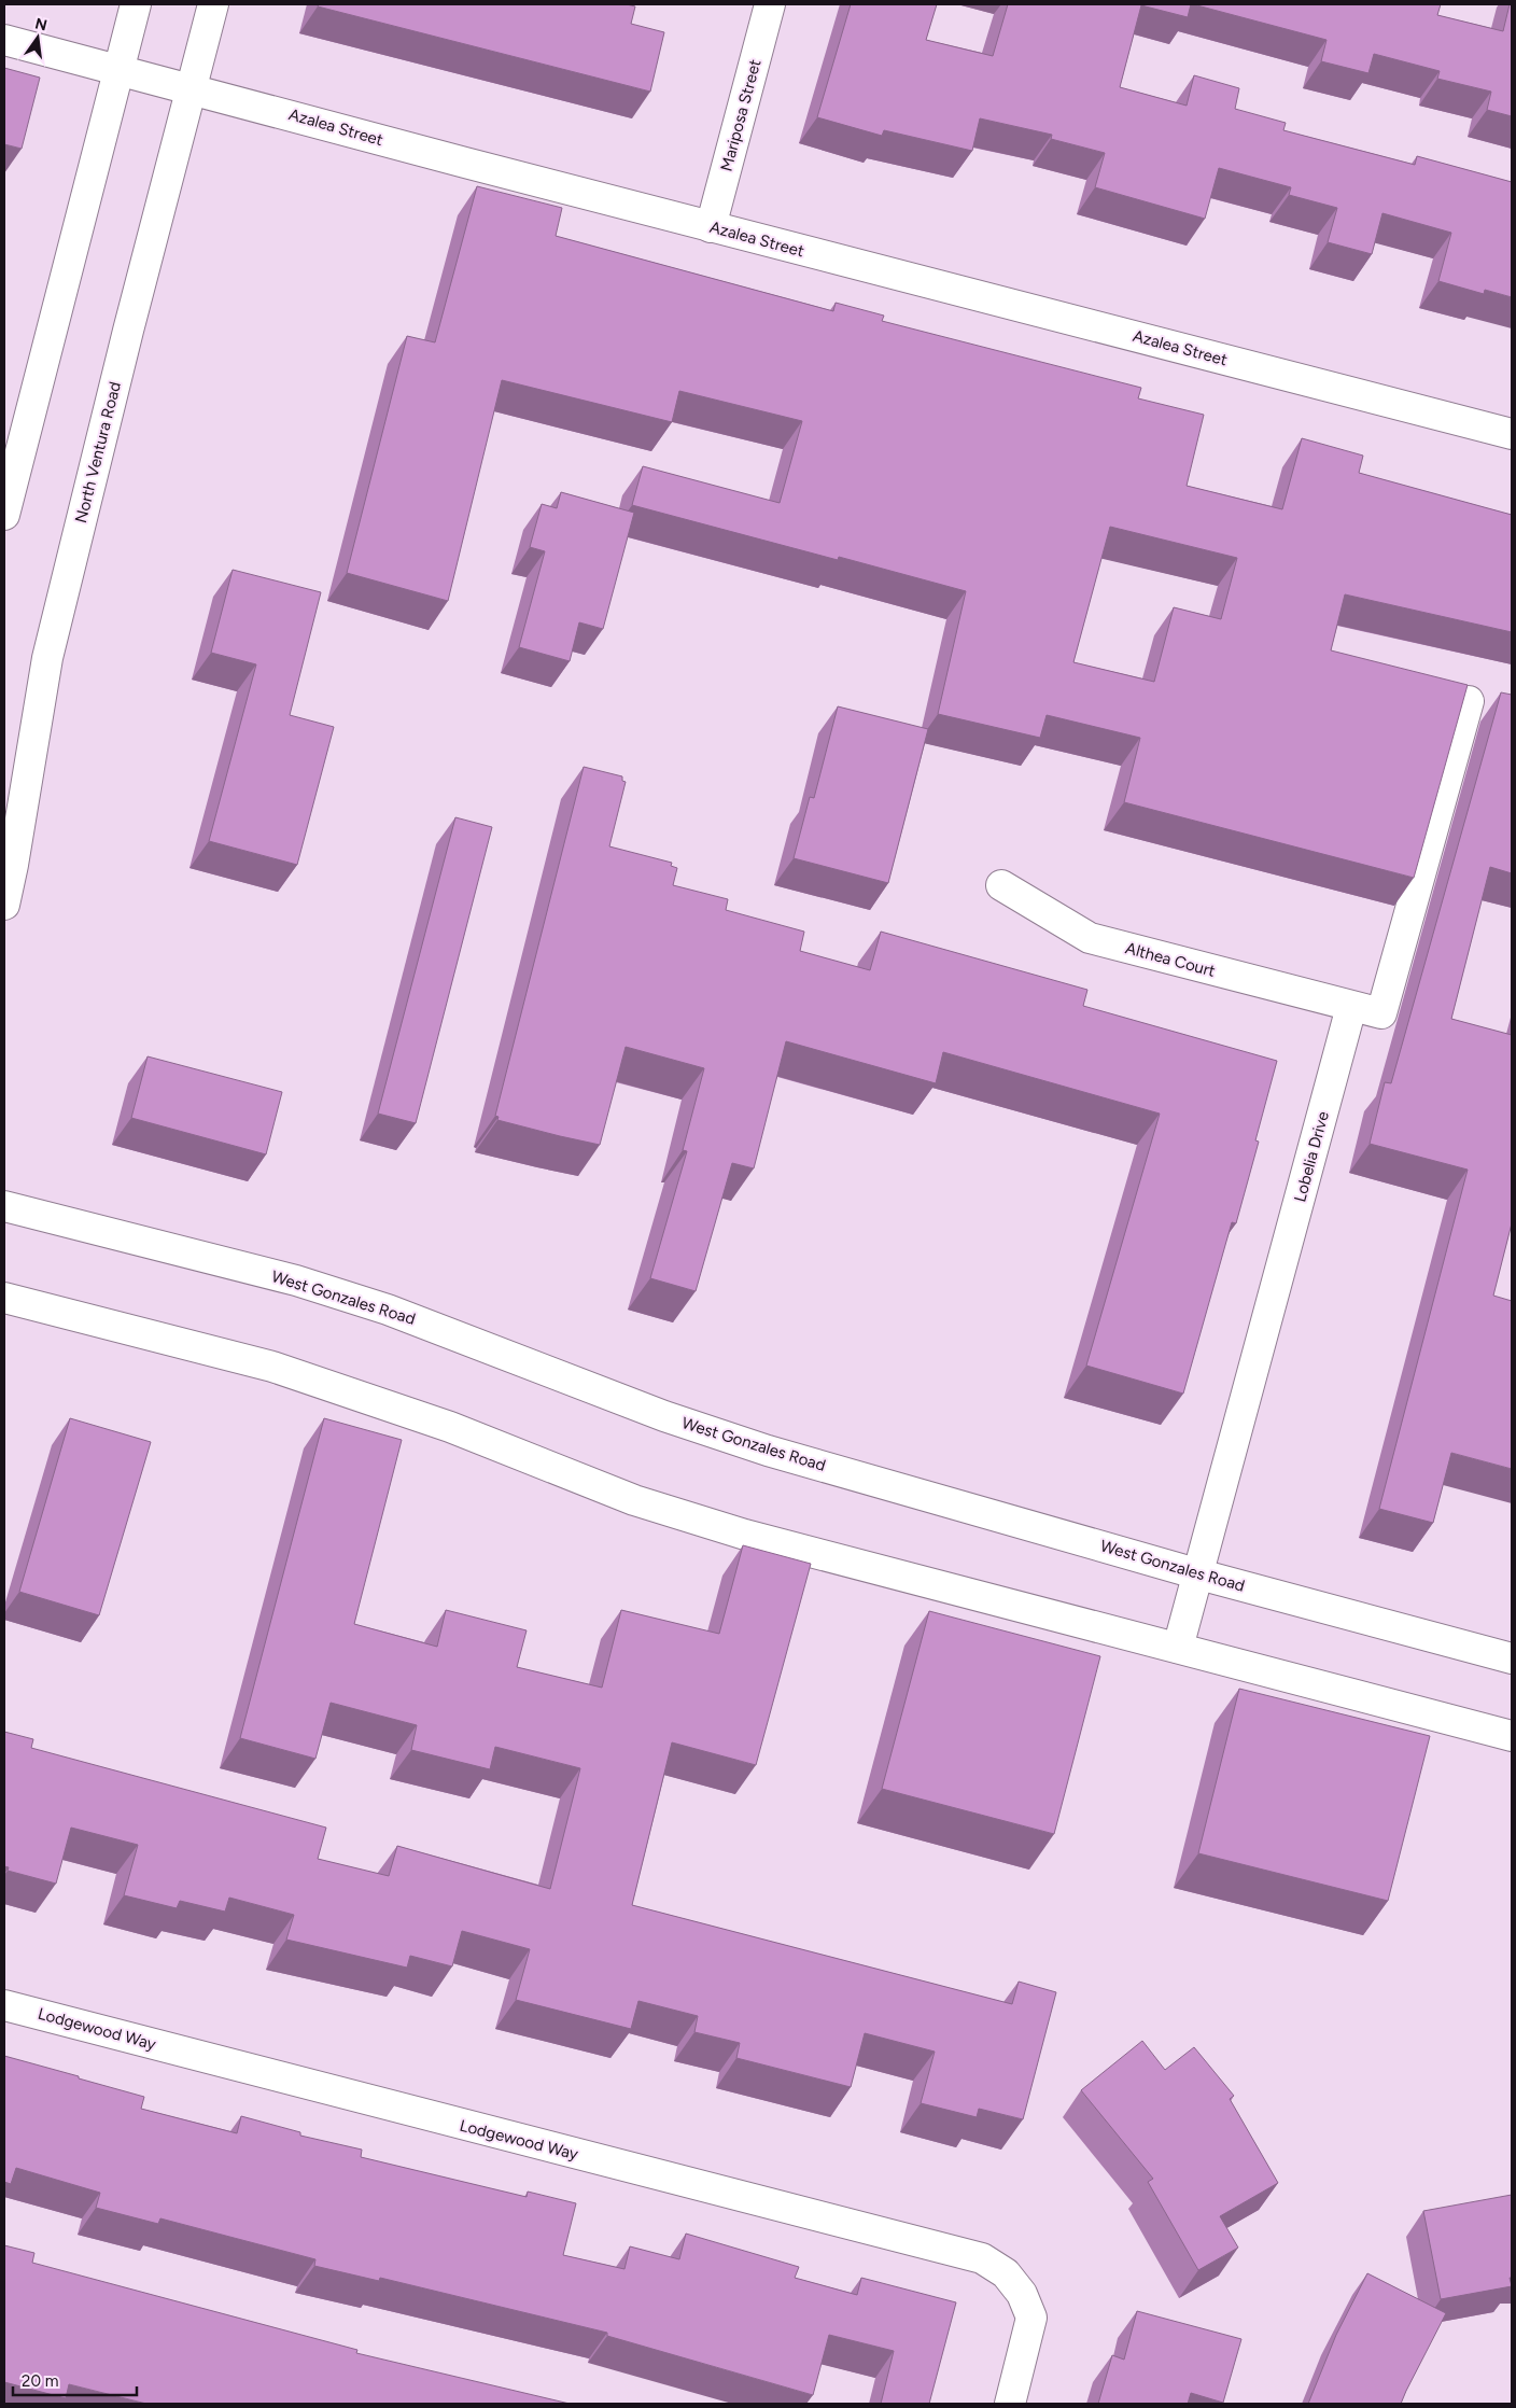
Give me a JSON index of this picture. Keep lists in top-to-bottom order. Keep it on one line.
{"streets":{"main road":["Mariposa Street","Azalea Street","North Ventura Road","Althea Court","Lobelia Drive","West Gonzales Road","Lodgewood Way"]},"crossings":[["Mariposa Street","Azalea Street"],["Azalea Street","North Ventura Road"],["Althea Court","Lobelia Drive"],["Lobelia Drive","West Gonzales Road"]],"scale_bar":"20 m","north":"top"}
